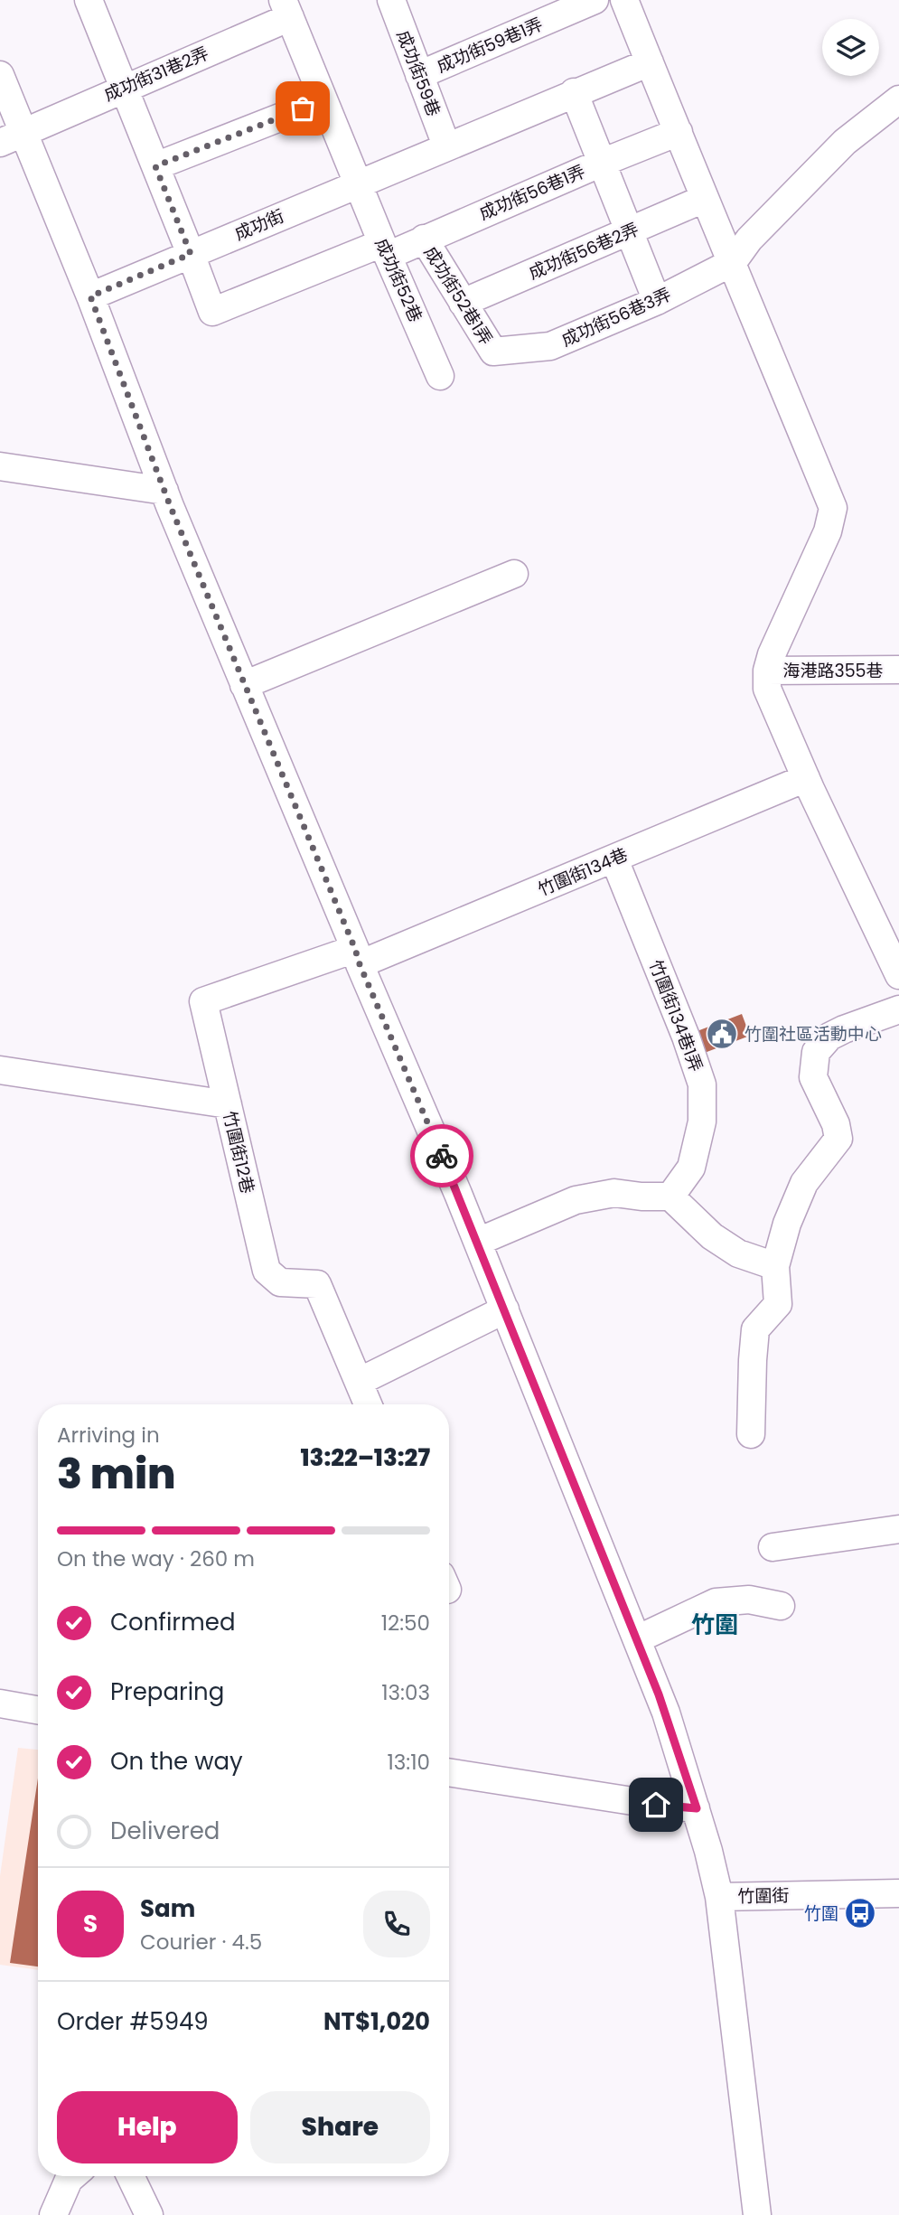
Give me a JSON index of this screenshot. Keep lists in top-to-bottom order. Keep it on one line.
{"streets":{"street":["成功街59巷1弄","成功街59巷","成功街31巷2弄","成功街56巷1弄","成功街","成功街56巷2弄","成功街52巷","成功街52巷1弄","成功街56巷3弄","海港路355巷","竹圍街134巷","竹圍街134巷1弄","竹圍街12巷","竹圍街"]},"crossings":[["成功街59巷1弄","成功街59巷"],["成功街59巷","成功街"],["成功街31巷2弄","成功街52巷"],["成功街56巷1弄","成功街"],["成功街56巷1弄","成功街52巷"],["成功街56巷1弄","成功街52巷1弄"],["成功街","成功街52巷"],["成功街","竹圍街"],["成功街56巷2弄","成功街52巷1弄"],["成功街52巷1弄","成功街56巷3弄"],["竹圍街134巷","竹圍街134巷1弄"],["竹圍街134巷","竹圍街12巷"],["竹圍街134巷","竹圍街"],["竹圍街12巷","竹圍街"]],"districts":["竹圍"],"places":{"public building":["竹圍社區活動中心"],"bus stop":["竹圍"]},"page":{"heading":["3 min","Arriving in","13:22–13:27"],"panel":["Sam","Courier · 4.5","Order #5949","NT$1,020"],"bar":"On the way · 260 m","list":[["Confirmed","12:50"],["Preparing","13:03"],["On the way","13:10"],"Delivered"],"round":"S","buttons":["Help","Share"]}}
